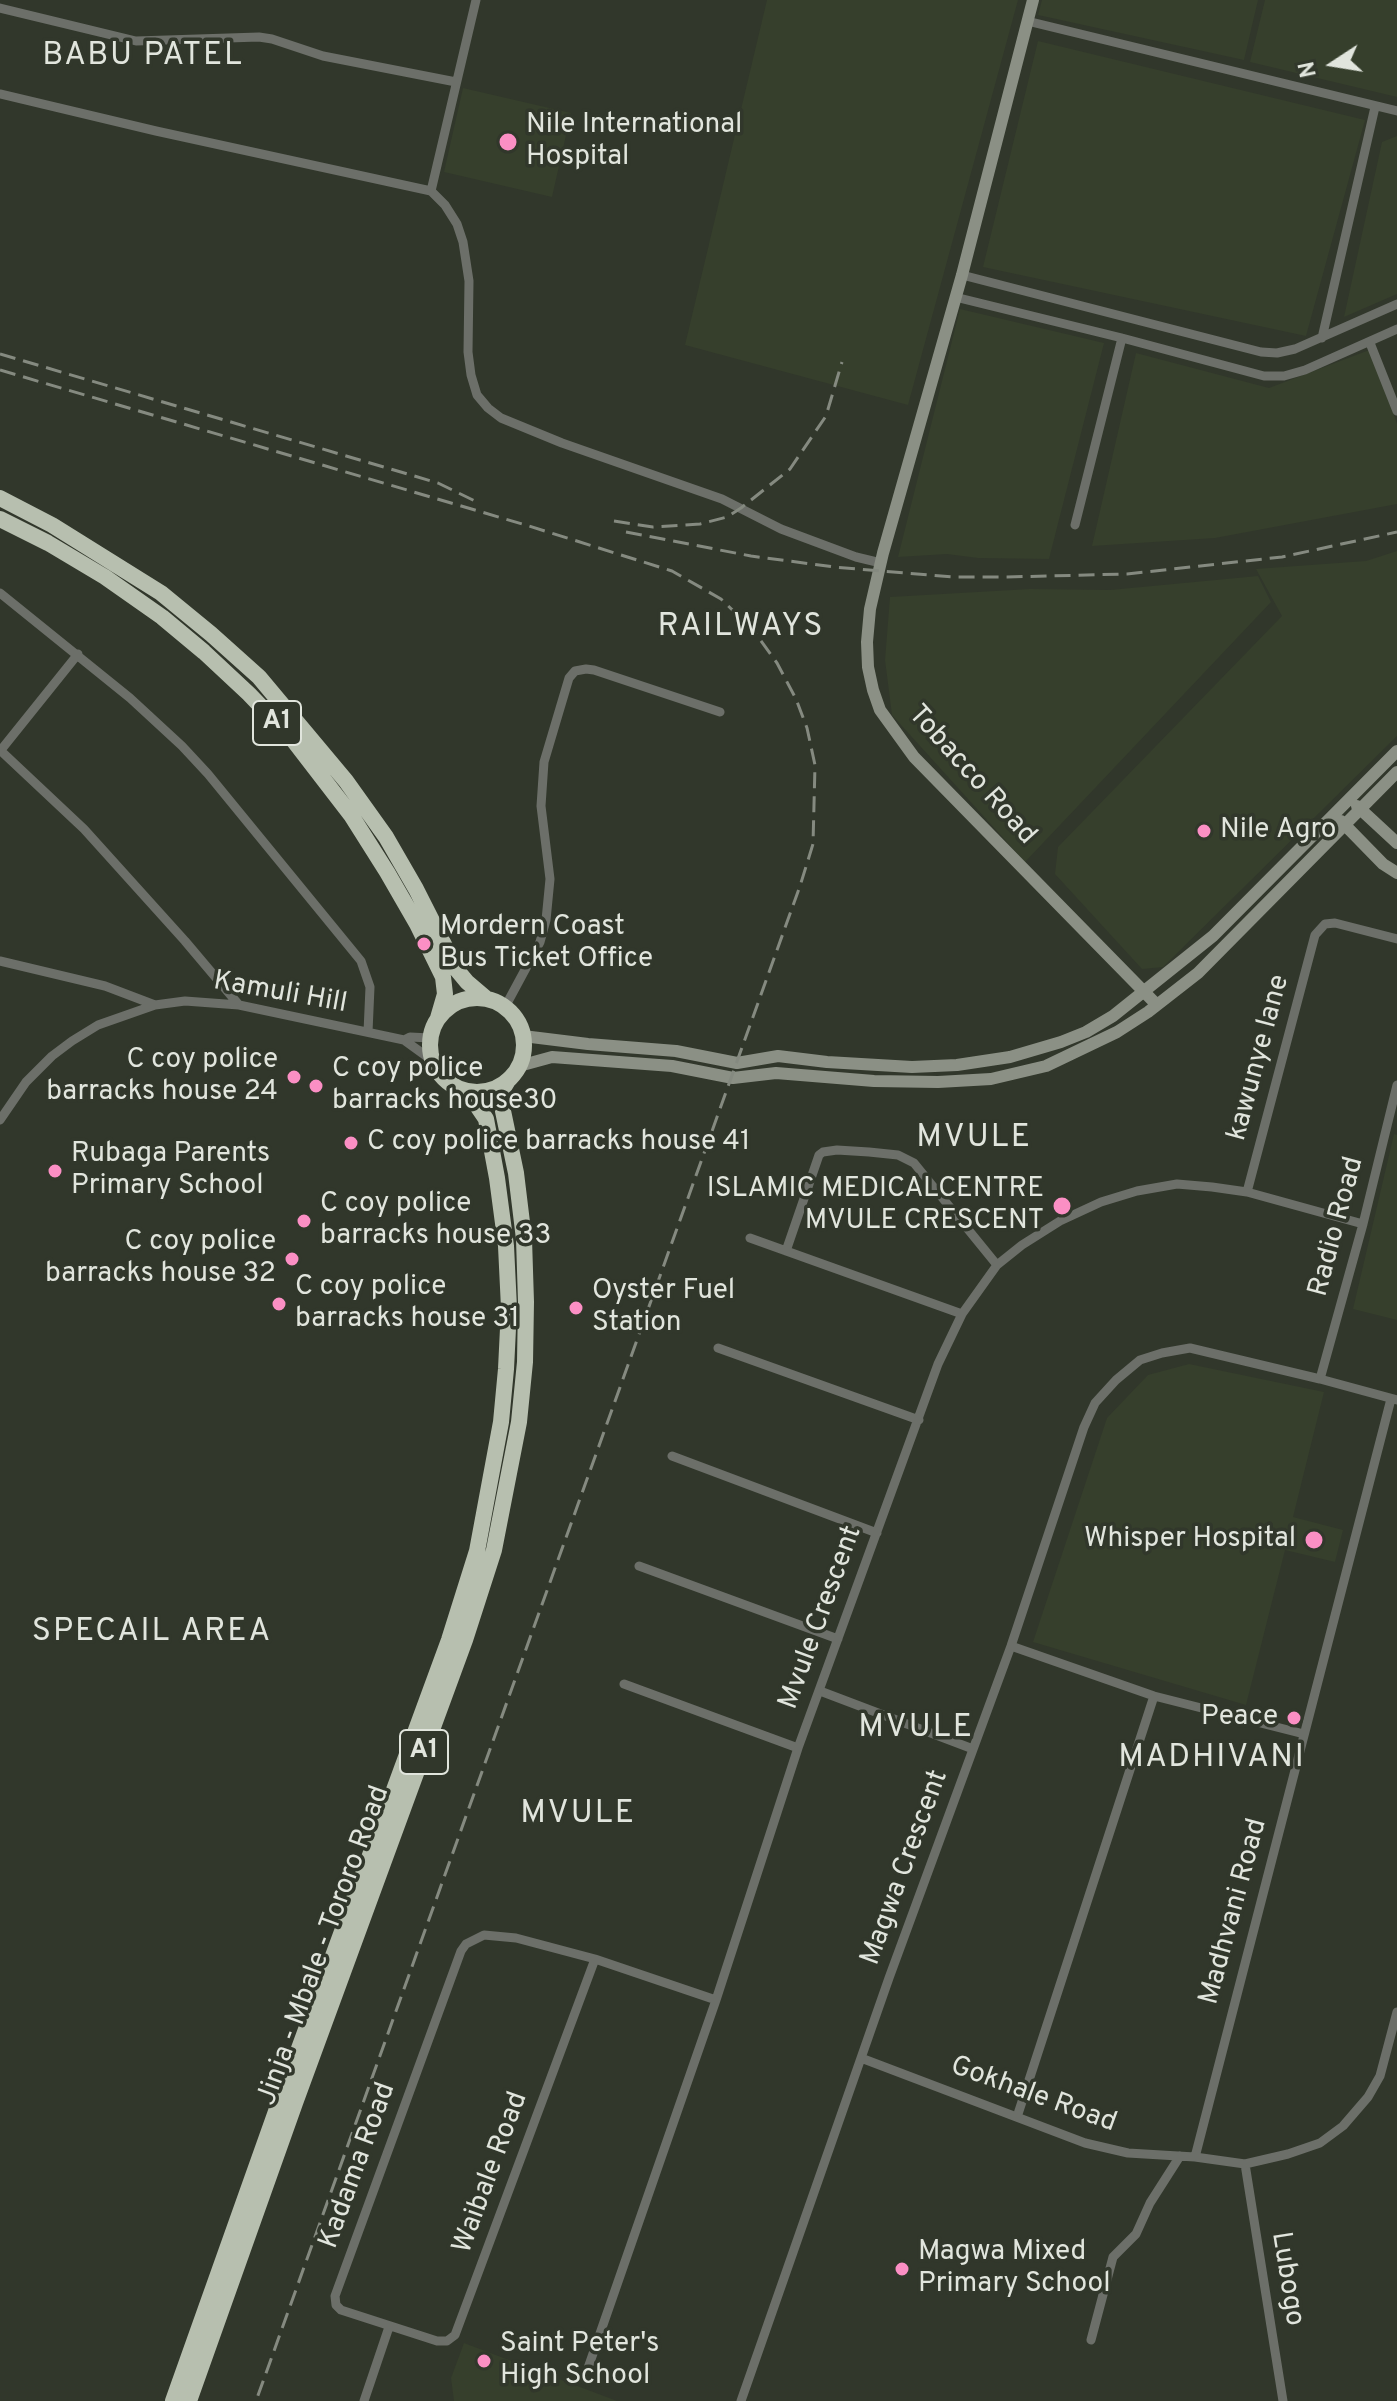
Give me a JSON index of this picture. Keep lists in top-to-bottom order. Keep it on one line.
{"streets":{"highway":["A1","Jinja - Mbale - Tororo Road"],"street":["Tobacco Road","Kamuli Hill","kawunye lane","Radio Road","Mvule Crescent","Magwa Crescent","Madhvani Road","Gokhale Road","Kadama Road","Waibale Road","Lubogo"]},"crossings":[["A1","Kamuli Hill"],["A1","Jinja - Mbale - Tororo Road"],["Kamuli Hill","Jinja - Mbale - Tororo Road"],["kawunye lane","Mvule Crescent"],["Radio Road","Mvule Crescent"],["Radio Road","Magwa Crescent"],["Magwa Crescent","Madhvani Road"],["Magwa Crescent","Gokhale Road"],["Madhvani Road","Gokhale Road"],["Gokhale Road","Lubogo"],["Kadama Road","Waibale Road"]],"districts":["BABU PATEL","RAILWAYS","MVULE","SPECAIL AREA","MVULE","MADHIVANI","MVULE"],"places":["Nile International Hospital","Nile Agro","Mordern Coast Bus Ticket Office","C coy police barracks house 24","C coy police barracks house30","C coy police barracks house 41","Rubaga Parents Primary School","ISLAMIC MEDICALCENTRE MVULE CRESCENT","C coy police barracks house 33","C coy police barracks house 32","C coy police barracks house 31","Oyster Fuel Station","Whisper Hospital","Peace","Magwa Mixed Primary School","Saint Peter's High School"],"north":"left"}
